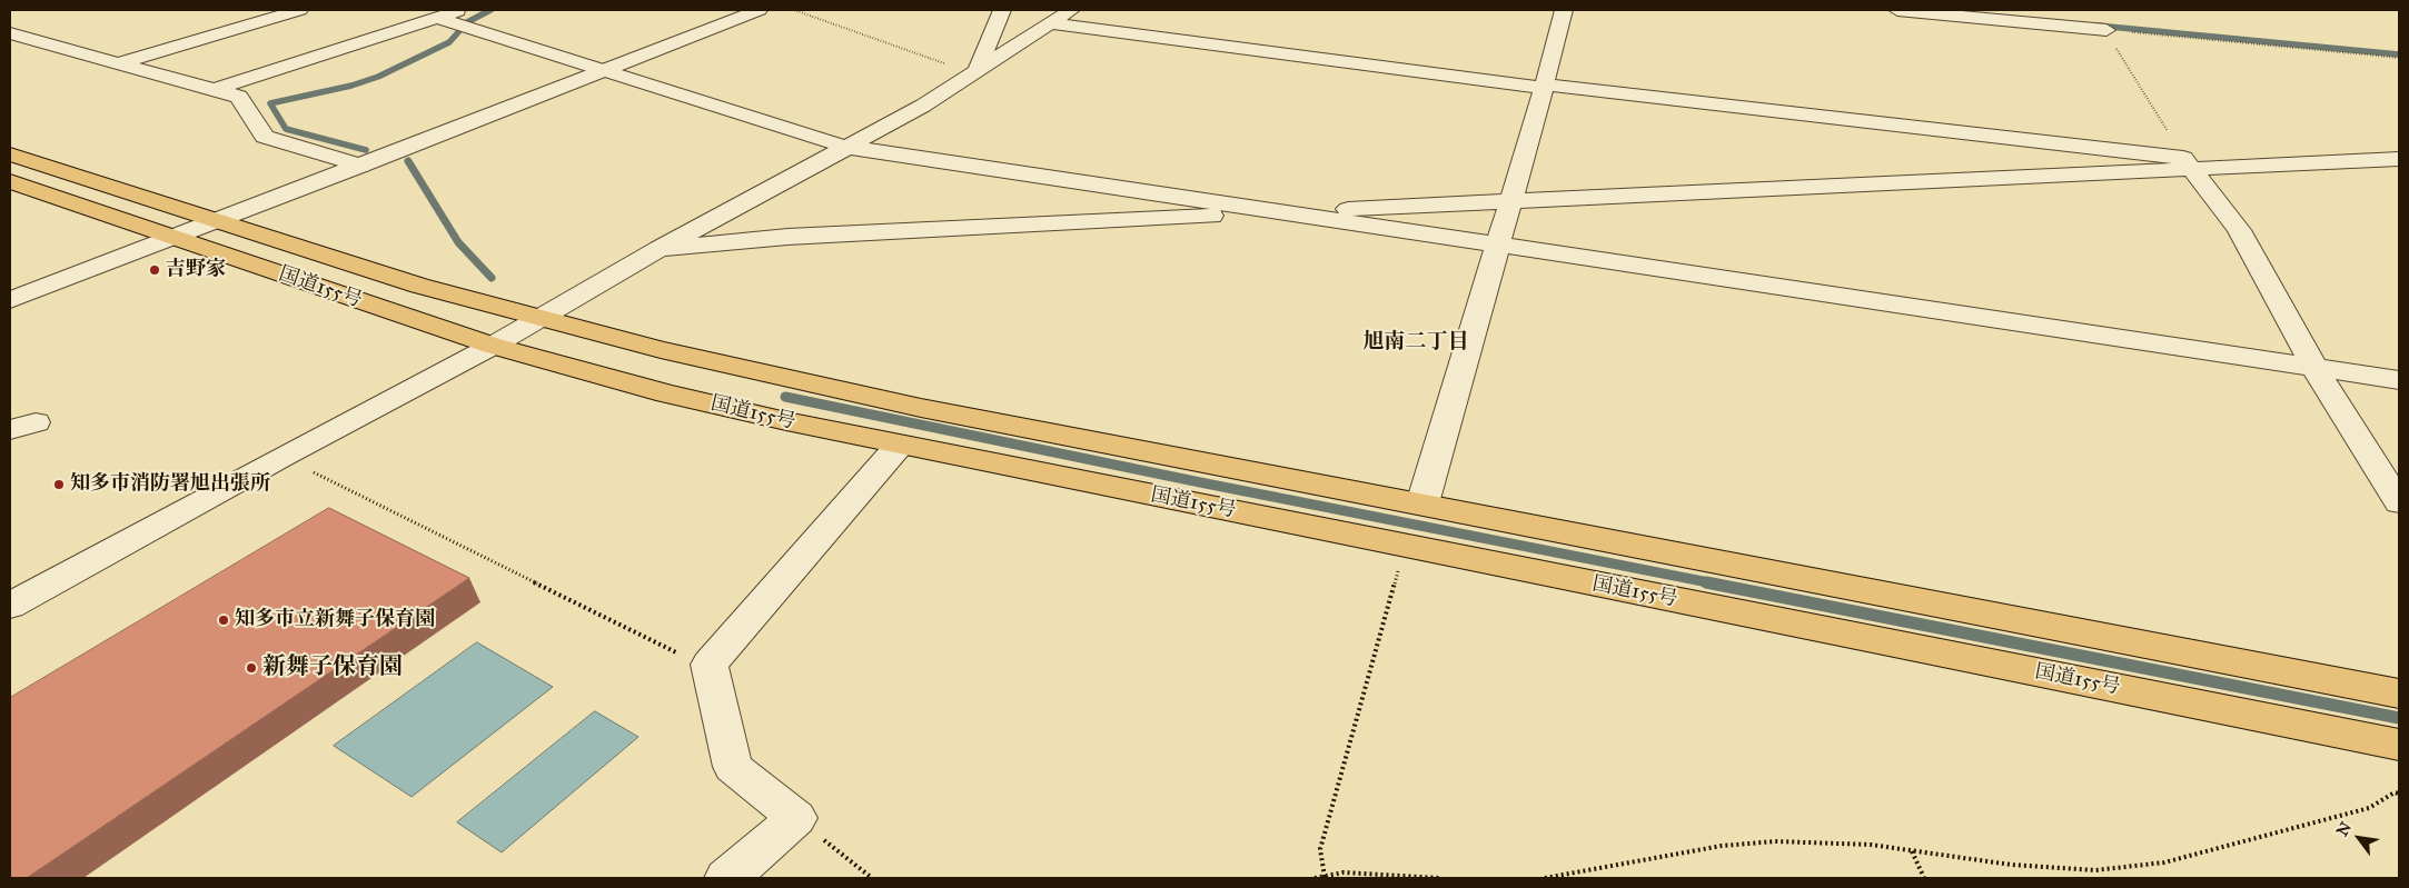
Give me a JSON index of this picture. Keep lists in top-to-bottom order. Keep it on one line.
{"streets":{"highway":["国道155号"]},"districts":["旭南二丁目"],"places":["吉野家","知多市消防署旭出張所","知多市立新舞子保育園","新舞子保育園"],"north":"top left"}
